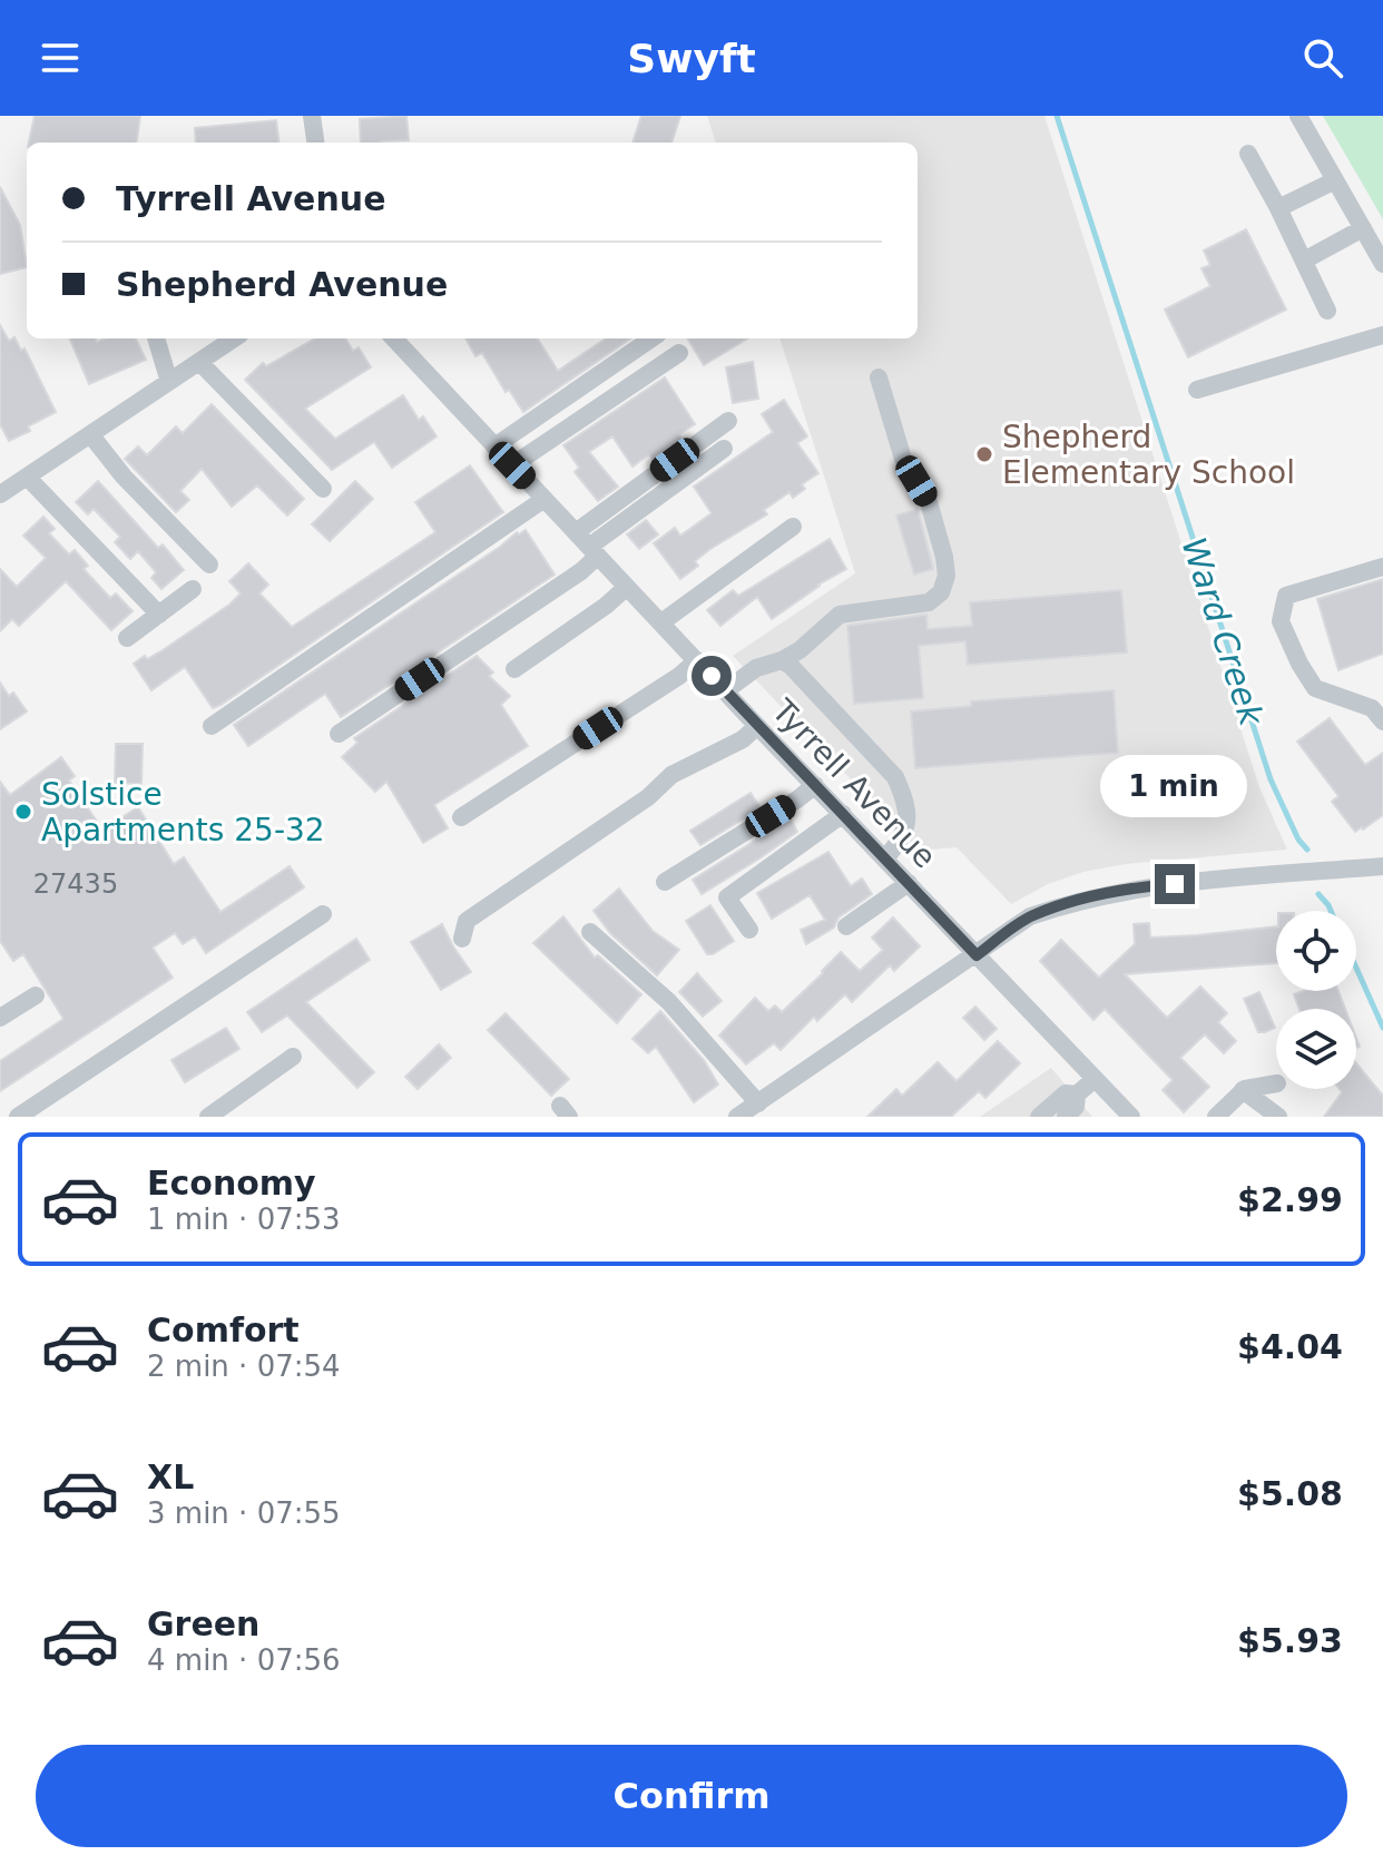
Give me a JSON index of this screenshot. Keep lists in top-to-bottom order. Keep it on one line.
{"streets":{"street":["Tyrrell Avenue"]},"water":["Ward Creek"],"places":["Shepherd Elementary School","Solstice Apartments 25-32"],"house_numbers":["27435"],"page":{"header":"Swyft","banner":["Tyrrell Avenue","Shepherd Avenue"],"bubble":"1 min","list":[{"name":"Economy","note":"1 min · 07:53","value":"$2.99"},{"name":"Comfort","note":"2 min · 07:54","value":"$4.04"},{"name":"XL","note":"3 min · 07:55","value":"$5.08"},{"name":"Green","note":"4 min · 07:56","value":"$5.93"}],"buttons":"Confirm"}}
